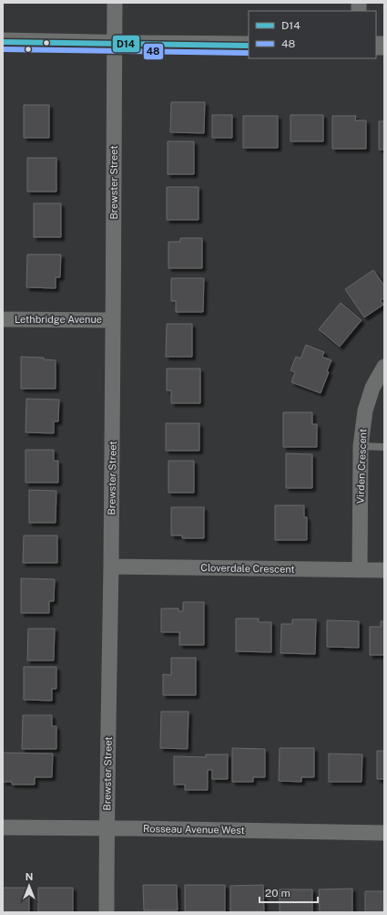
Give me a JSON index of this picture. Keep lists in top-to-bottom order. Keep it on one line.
{"streets":{"street":["Brewster Street","Lethbridge Avenue","Virden Crescent","Cloverdale Crescent","Rosseau Avenue West"]},"crossings":[["Brewster Street","Lethbridge Avenue"],["Brewster Street","Cloverdale Crescent"],["Brewster Street","Rosseau Avenue West"],["Virden Crescent","Cloverdale Crescent"]],"lines":["transit line D14","transit line 48"],"legend":["D14","48"],"scale_bar":"20 m","north":"top"}
